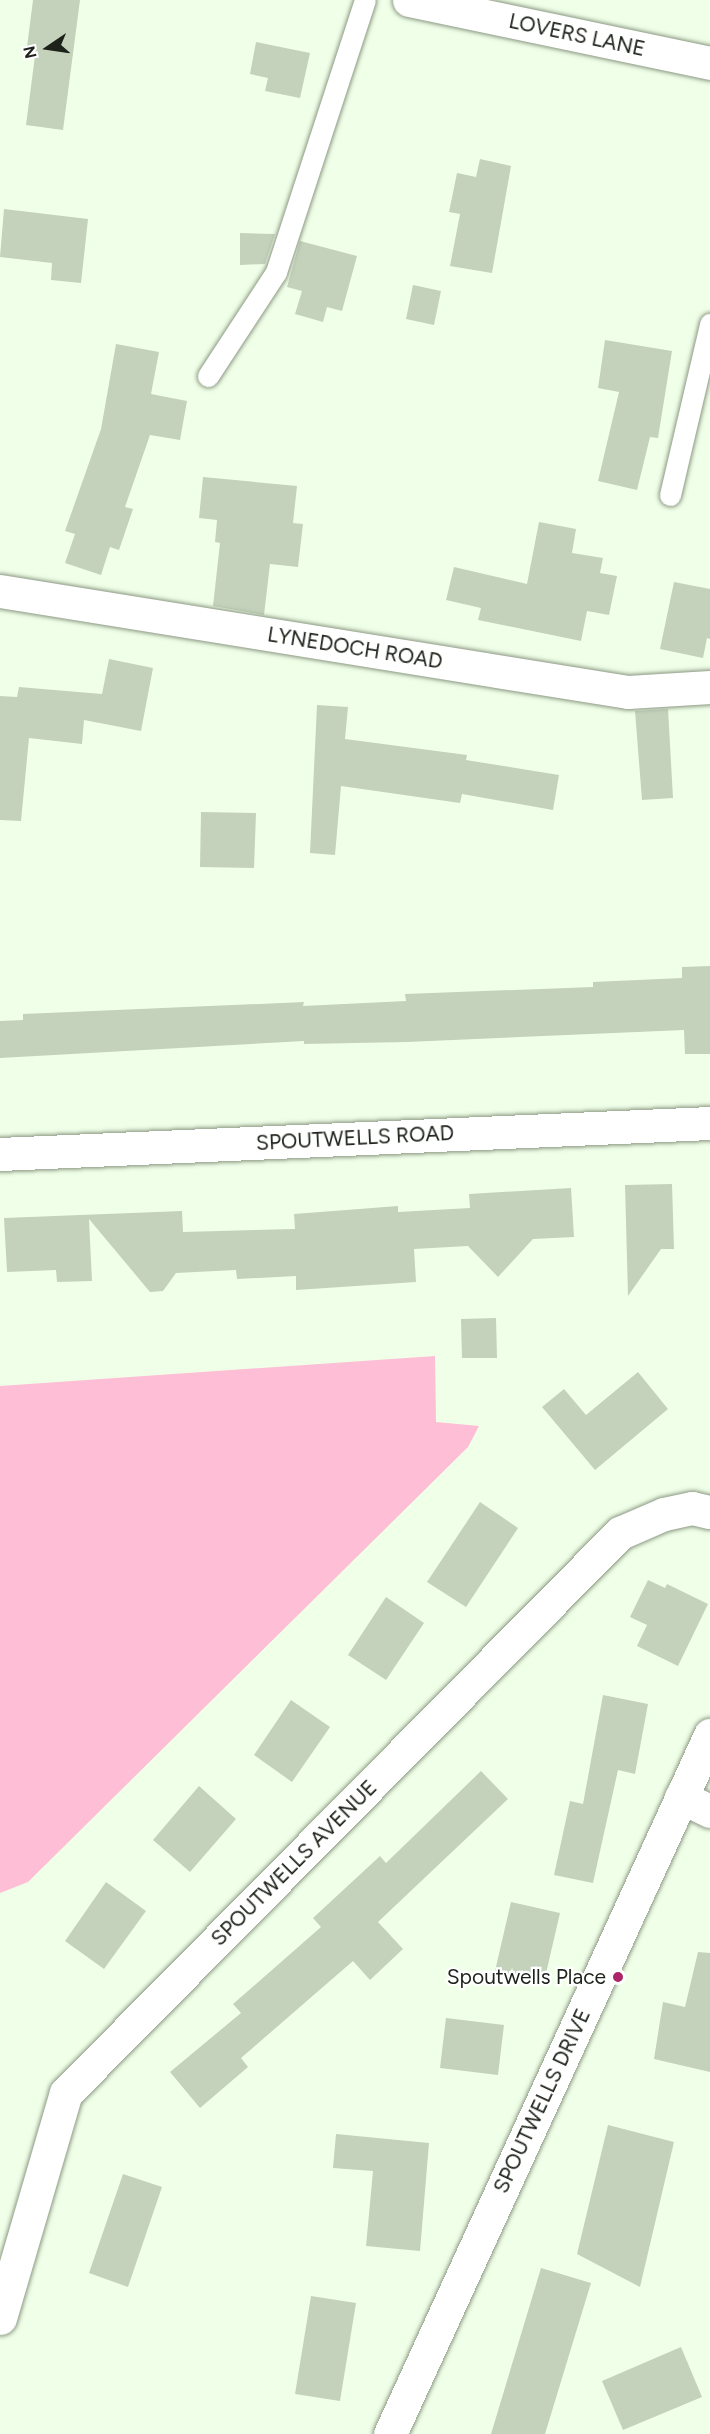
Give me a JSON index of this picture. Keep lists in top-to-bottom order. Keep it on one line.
{"streets":{"street":["LOVERS LANE","LYNEDOCH ROAD","SPOUTWELLS ROAD","SPOUTWELLS AVENUE","SPOUTWELLS DRIVE"]},"places":["Spoutwells Place"],"north":"left"}
